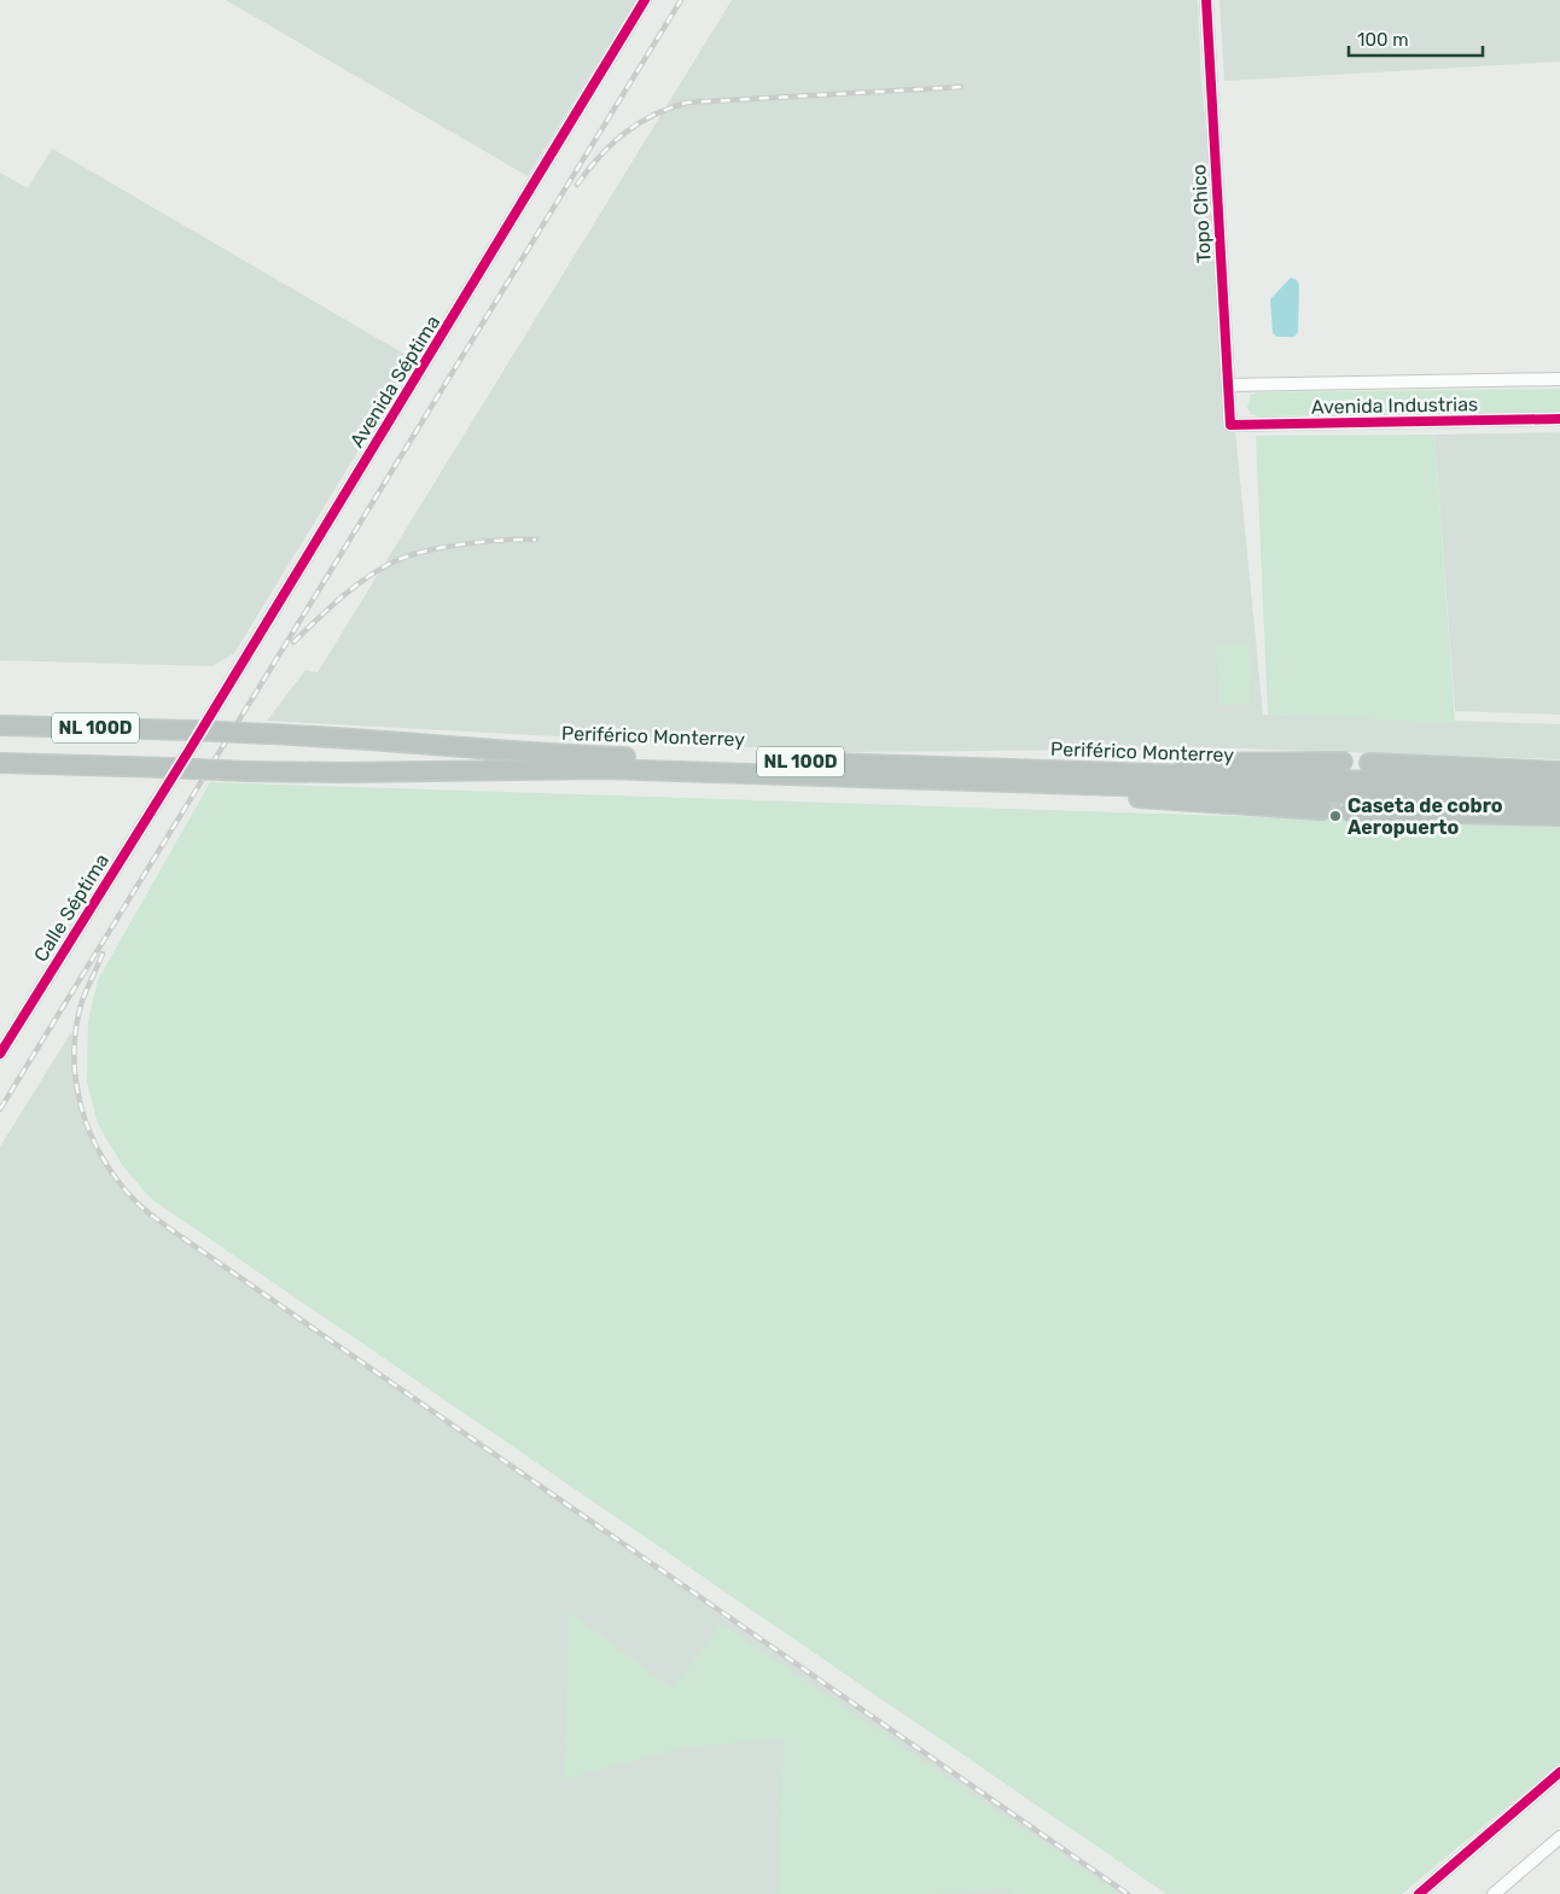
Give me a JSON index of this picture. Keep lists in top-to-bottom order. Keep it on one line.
{"streets":{"highway":["NL 100D","Periférico Monterrey"],"street":["Topo Chico","Avenida Séptima","Avenida Industrias","Calle Séptima"]},"crossings":[["Topo Chico","Avenida Industrias"],["Avenida Séptima","Periférico Monterrey"],["Avenida Séptima","Calle Séptima"],["Periférico Monterrey","Calle Séptima"]],"places":["Caseta de cobro Aeropuerto"],"scale_bar":"100 m"}
